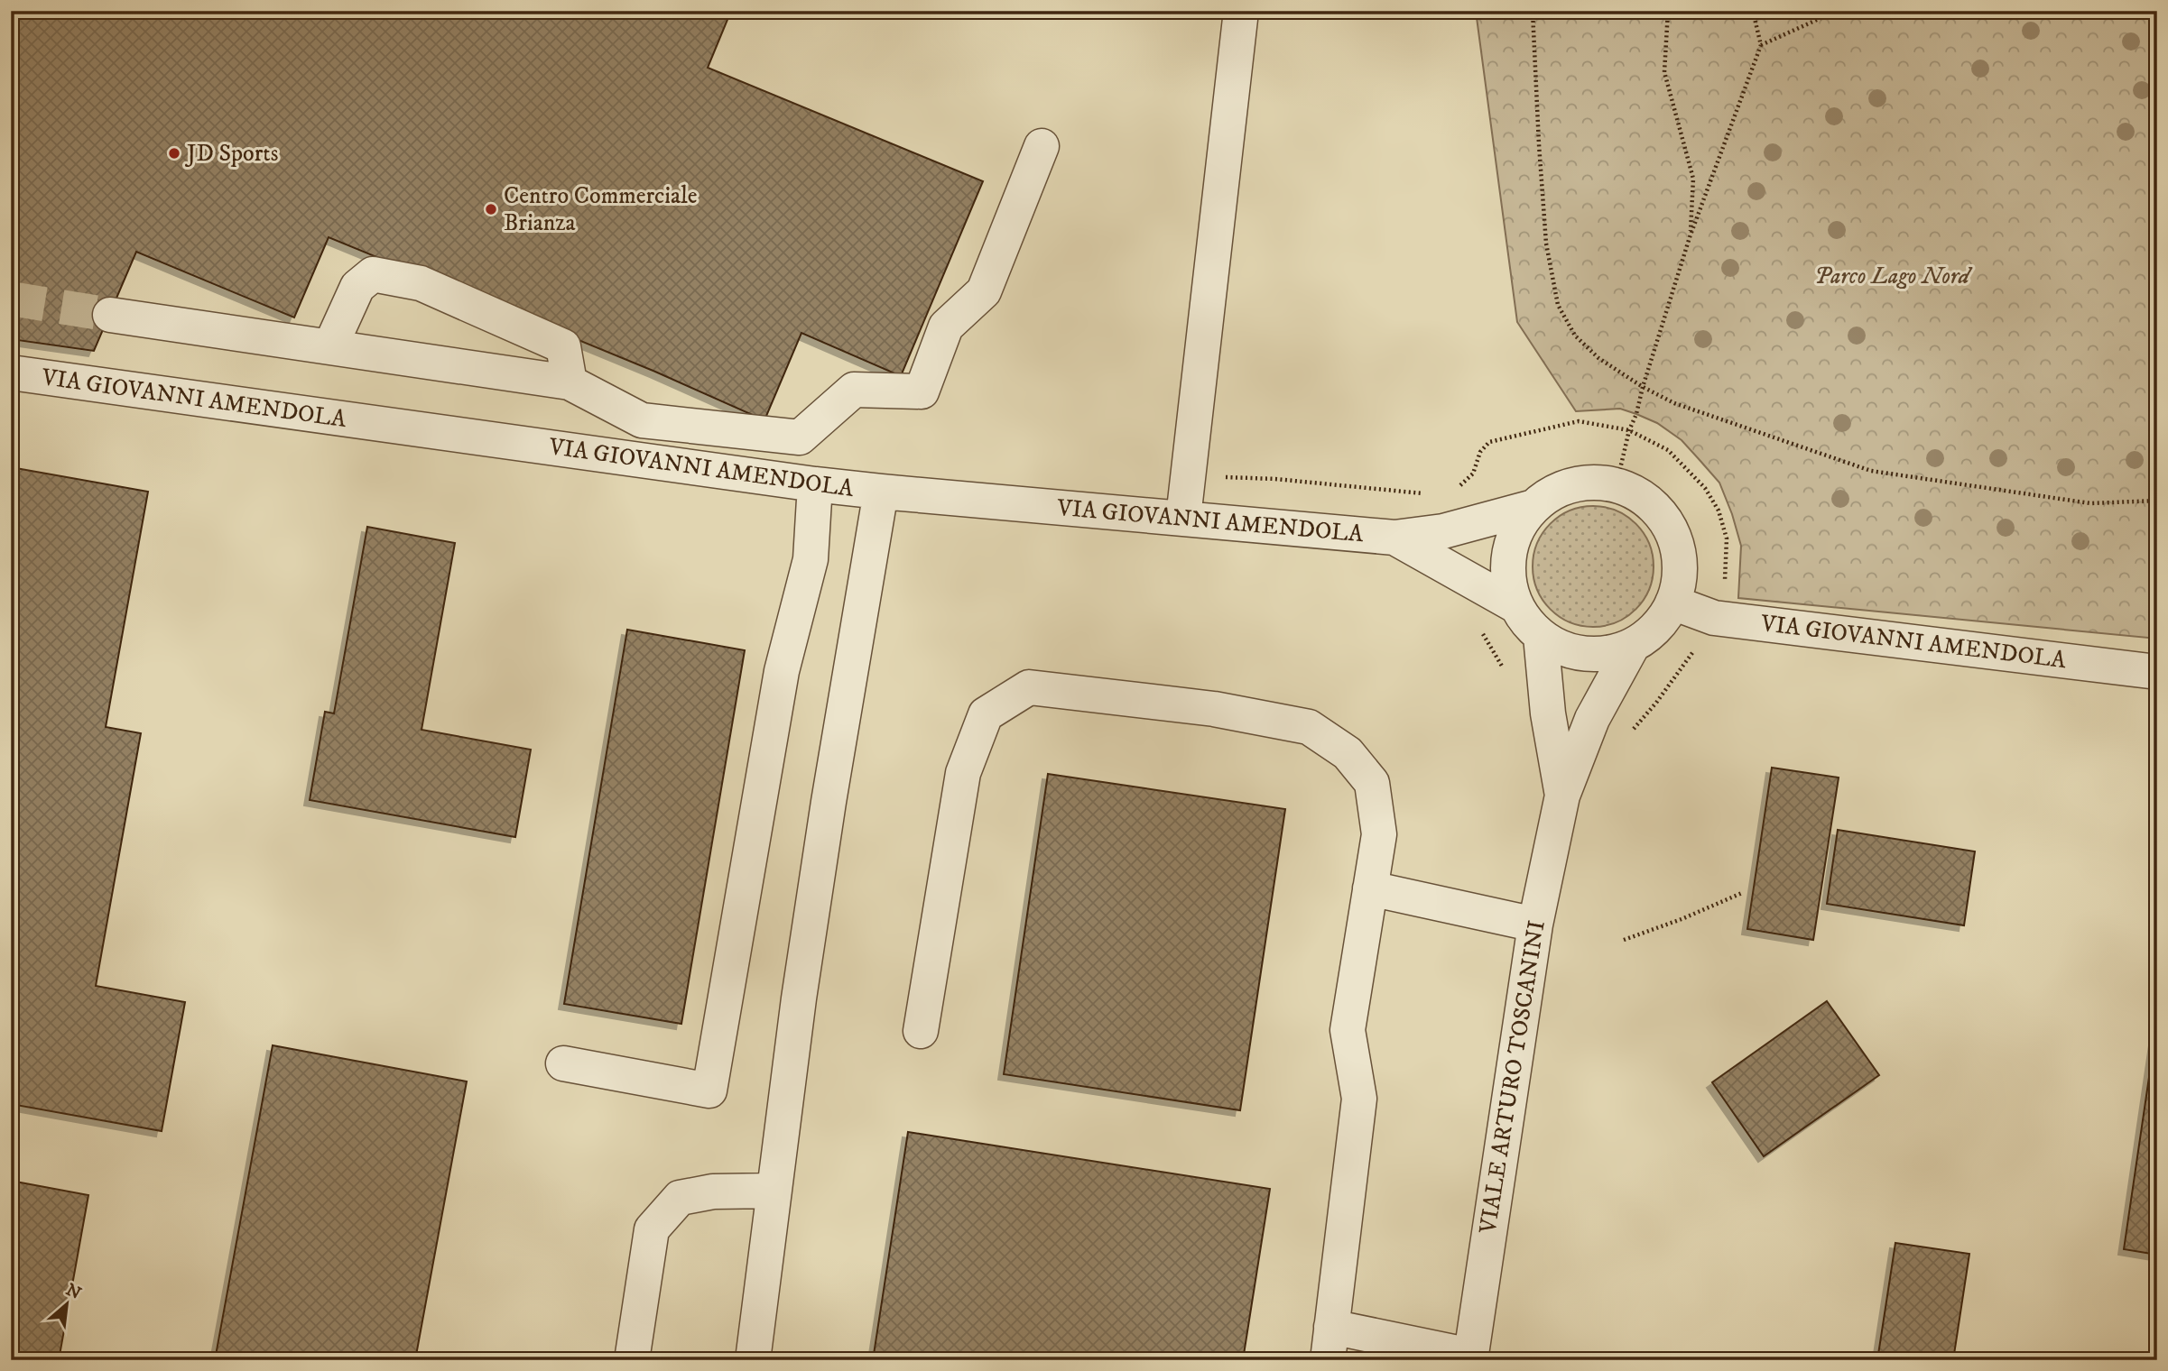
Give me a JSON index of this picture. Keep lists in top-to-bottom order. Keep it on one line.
{"streets":{"street":["VIA GIOVANNI AMENDOLA","VIALE ARTURO TOSCANINI"]},"crossings":[["VIA GIOVANNI AMENDOLA","VIALE ARTURO TOSCANINI"]],"parks":["Parco Lago Nord"],"places":["JD Sports","Centro Commerciale Brianza"],"north":"top right"}
